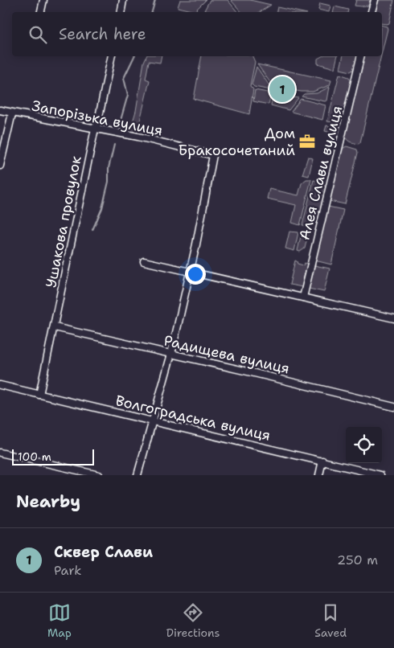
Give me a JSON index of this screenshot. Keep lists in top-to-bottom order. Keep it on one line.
{"streets":{"street":["Запорізька вулиця","Алея Слави вулиця","Ушакова провулок","Радищева вулиця","Волгоградська вулиця"]},"crossings":[["Запорізька вулиця","Ушакова провулок"],["Ушакова провулок","Радищева вулиця"],["Ушакова провулок","Волгоградська вулиця"]],"places":{"office":["Дом Бракосочетаний"]},"scale_bar":"100 m","page":{"search":"Search here","pins":"1","scale":"100 m","heading":"Nearby","list":[{"mark":"1","name":"Сквер Слави","note":"Park","value":"250 m"}],"nav":["Map","Directions","Saved"]}}
